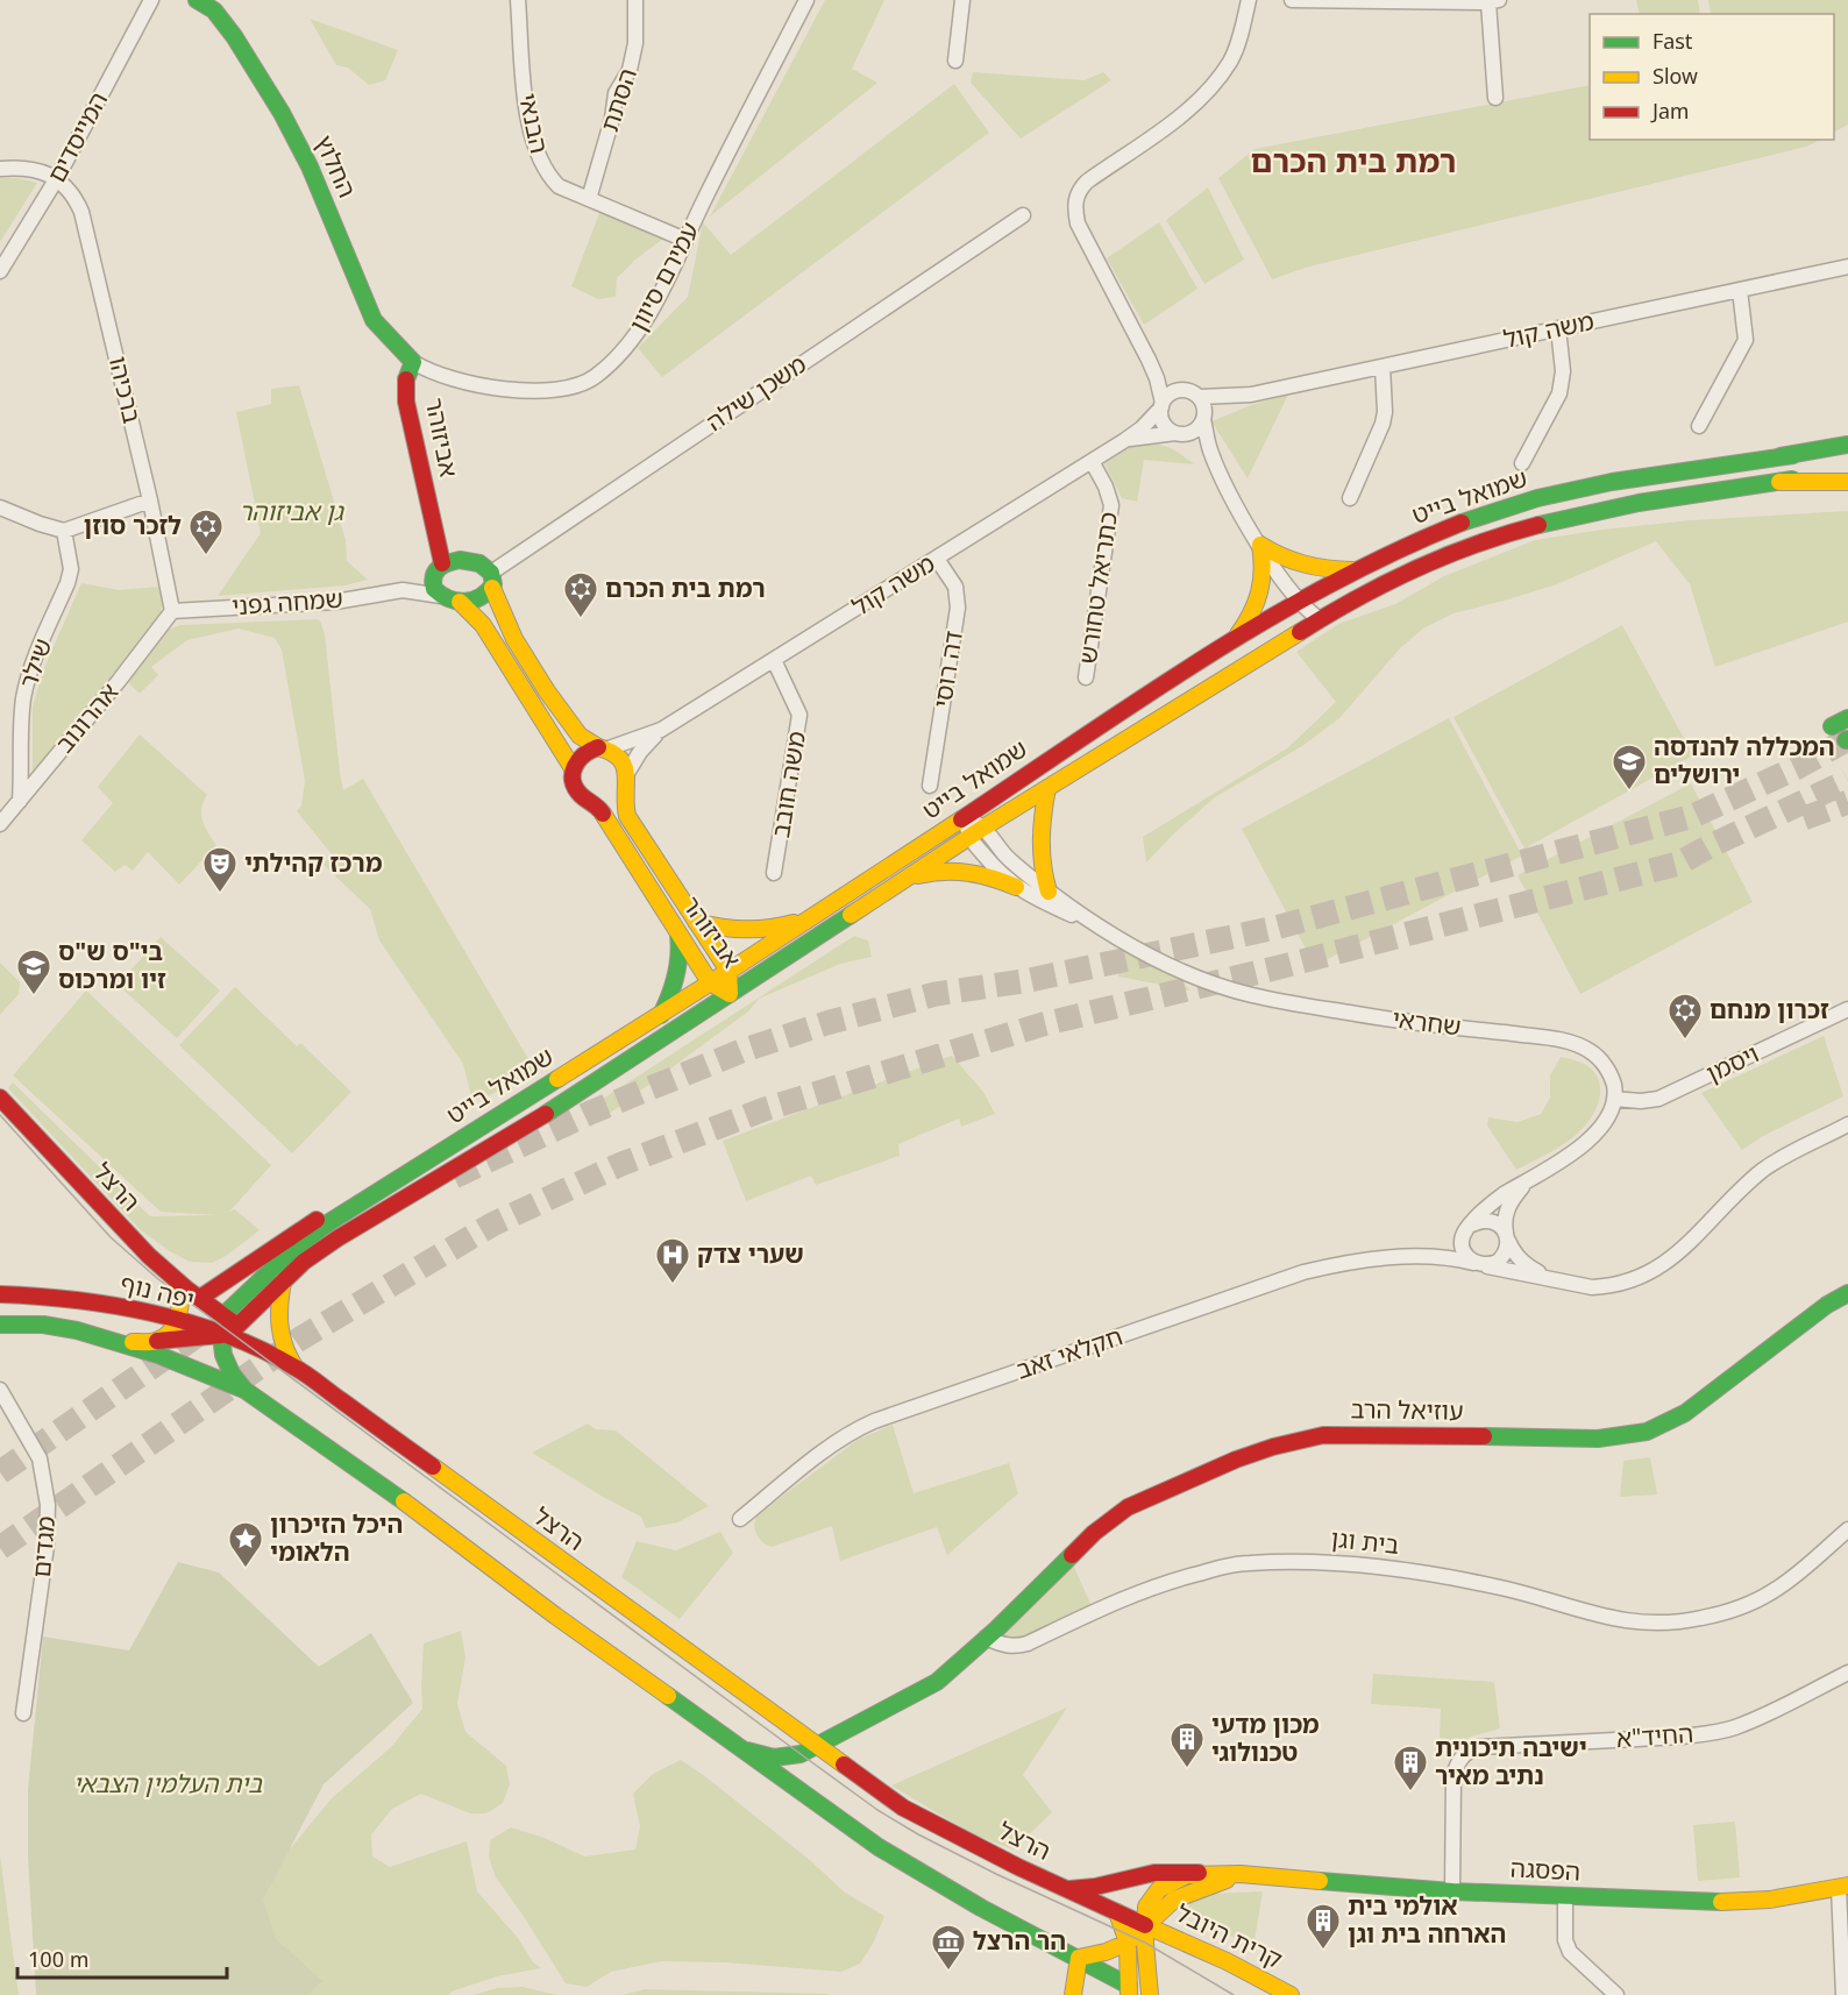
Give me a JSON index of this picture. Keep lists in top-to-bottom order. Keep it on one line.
{"streets":{"main road":["החלוץ","אביזוהר","שמואל בייט","הרצל","יפה נוף","עוזיאל הרב","הפסגה","קרית היובל"],"street":["הסתת","הבנאי","המייסדים","עמירם סיוון","משה קול","ברכיהו","משכן שילה","כתריאל טחורש","שמחה גפני","שילר","דה רוסי","אהרונוב","משה חובב","שחראי","ויסמן","חקלאי זאב","בית וגן","מגדים","החיד\"א"]},"crossings":[["הסתת","הבנאי"],["הבנאי","עמירם סיוון"],["המייסדים","ברכיהו"],["החלוץ","עמירם סיוון"],["החלוץ","אביזוהר"],["עמירם סיוון","אביזוהר"],["משה קול","אביזוהר"],["משה קול","כתריאל טחורש"],["משה קול","דה רוסי"],["משה קול","משה חובב"],["ברכיהו","שמחה גפני"],["ברכיהו","אהרונוב"],["משכן שילה","אביזוהר"],["משכן שילה","שמחה גפני"],["אביזוהר","שמואל בייט"],["אביזוהר","שמחה גפני"],["שמואל בייט","שחראי"],["שמואל בייט","הרצל"],["שמואל בייט","יפה נוף"],["שמחה גפני","אהרונוב"],["שילר","אהרונוב"],["שחראי","ויסמן"],["הרצל","יפה נוף"],["הרצל","הפסגה"],["הרצל","קרית היובל"],["עוזיאל הרב","בית וגן"],["החיד\"א","הפסגה"]],"districts":["רמת בית הכרם"],"parks":["גן אביזוהר","בית העלמין הצבאי"],"places":{"synagogue":["לזכר סוזן","רמת בית הכרם","זכרון מנחם"],"school or university":["המכללה להנדסה ירושלים","בי\"ס ש\"ס זיו ומרכוס"],"theatre":["מרכז קהילתי"],"hospital":["שערי צדק"],"place":["היכל הזיכרון הלאומי"],"building":["מכון מדעי טכנולוגי","ישיבה תיכונית נתיב מאיר","אולמי בית הארחה בית וגן"],"museum":["הר הרצל"]},"legend":["Fast","Slow","Jam"],"scale_bar":"100 m"}
